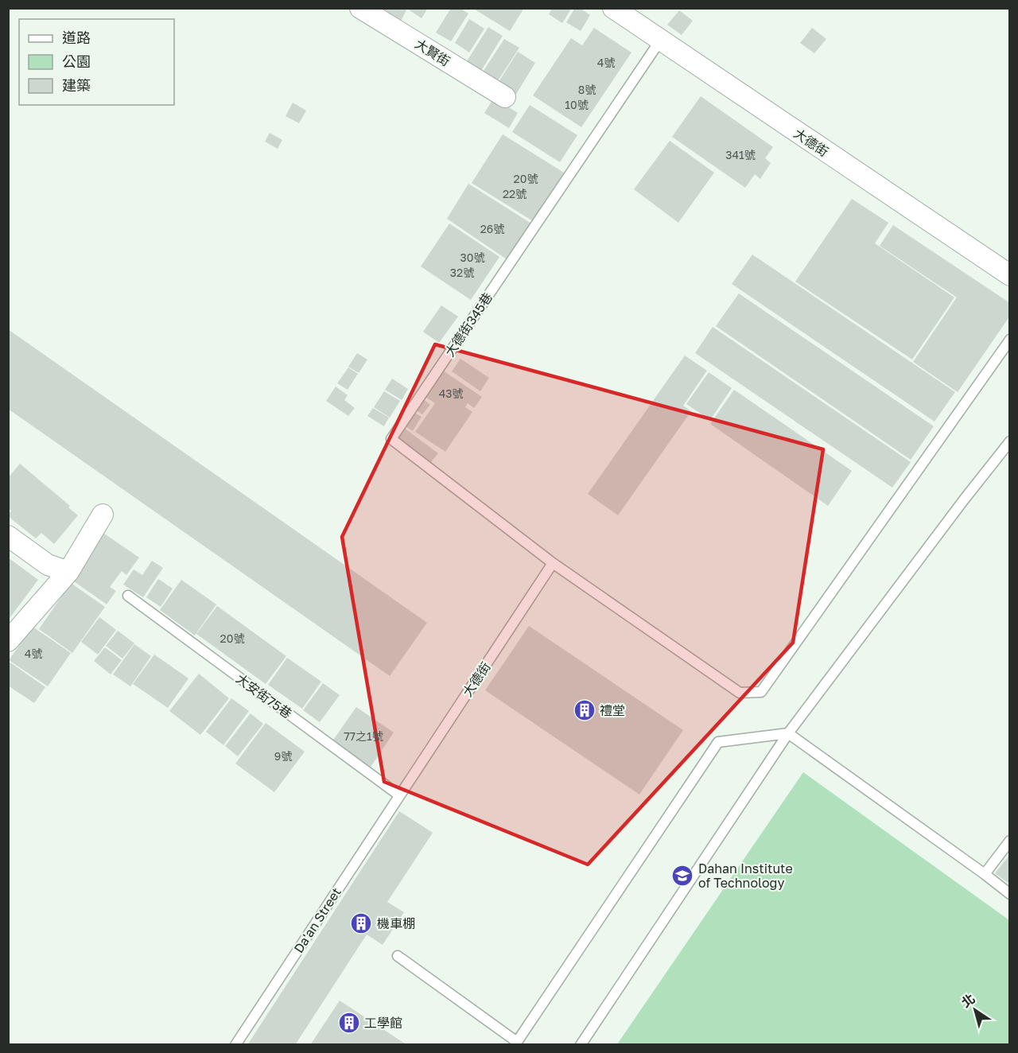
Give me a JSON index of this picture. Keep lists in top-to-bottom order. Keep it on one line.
{"streets":{"street":["大賢街","大德街"],"lane":["大德街345巷","大安街75巷","Da'an Street"]},"crossings":[["大德街","大德街345巷"],["大德街","大安街75巷"],["大德街","Da'an Street"],["大安街75巷","Da'an Street"]],"places":{"building":["禮堂","機車棚","工學館"],"school or university":["Dahan Institute of Technology"]},"house_numbers":["4號","8號","10號","341號","20號","22號","26號","30號","32號","43號","20號","4號","77之1號","9號"],"legend":["道路","公園","建築"],"north":"top left"}
